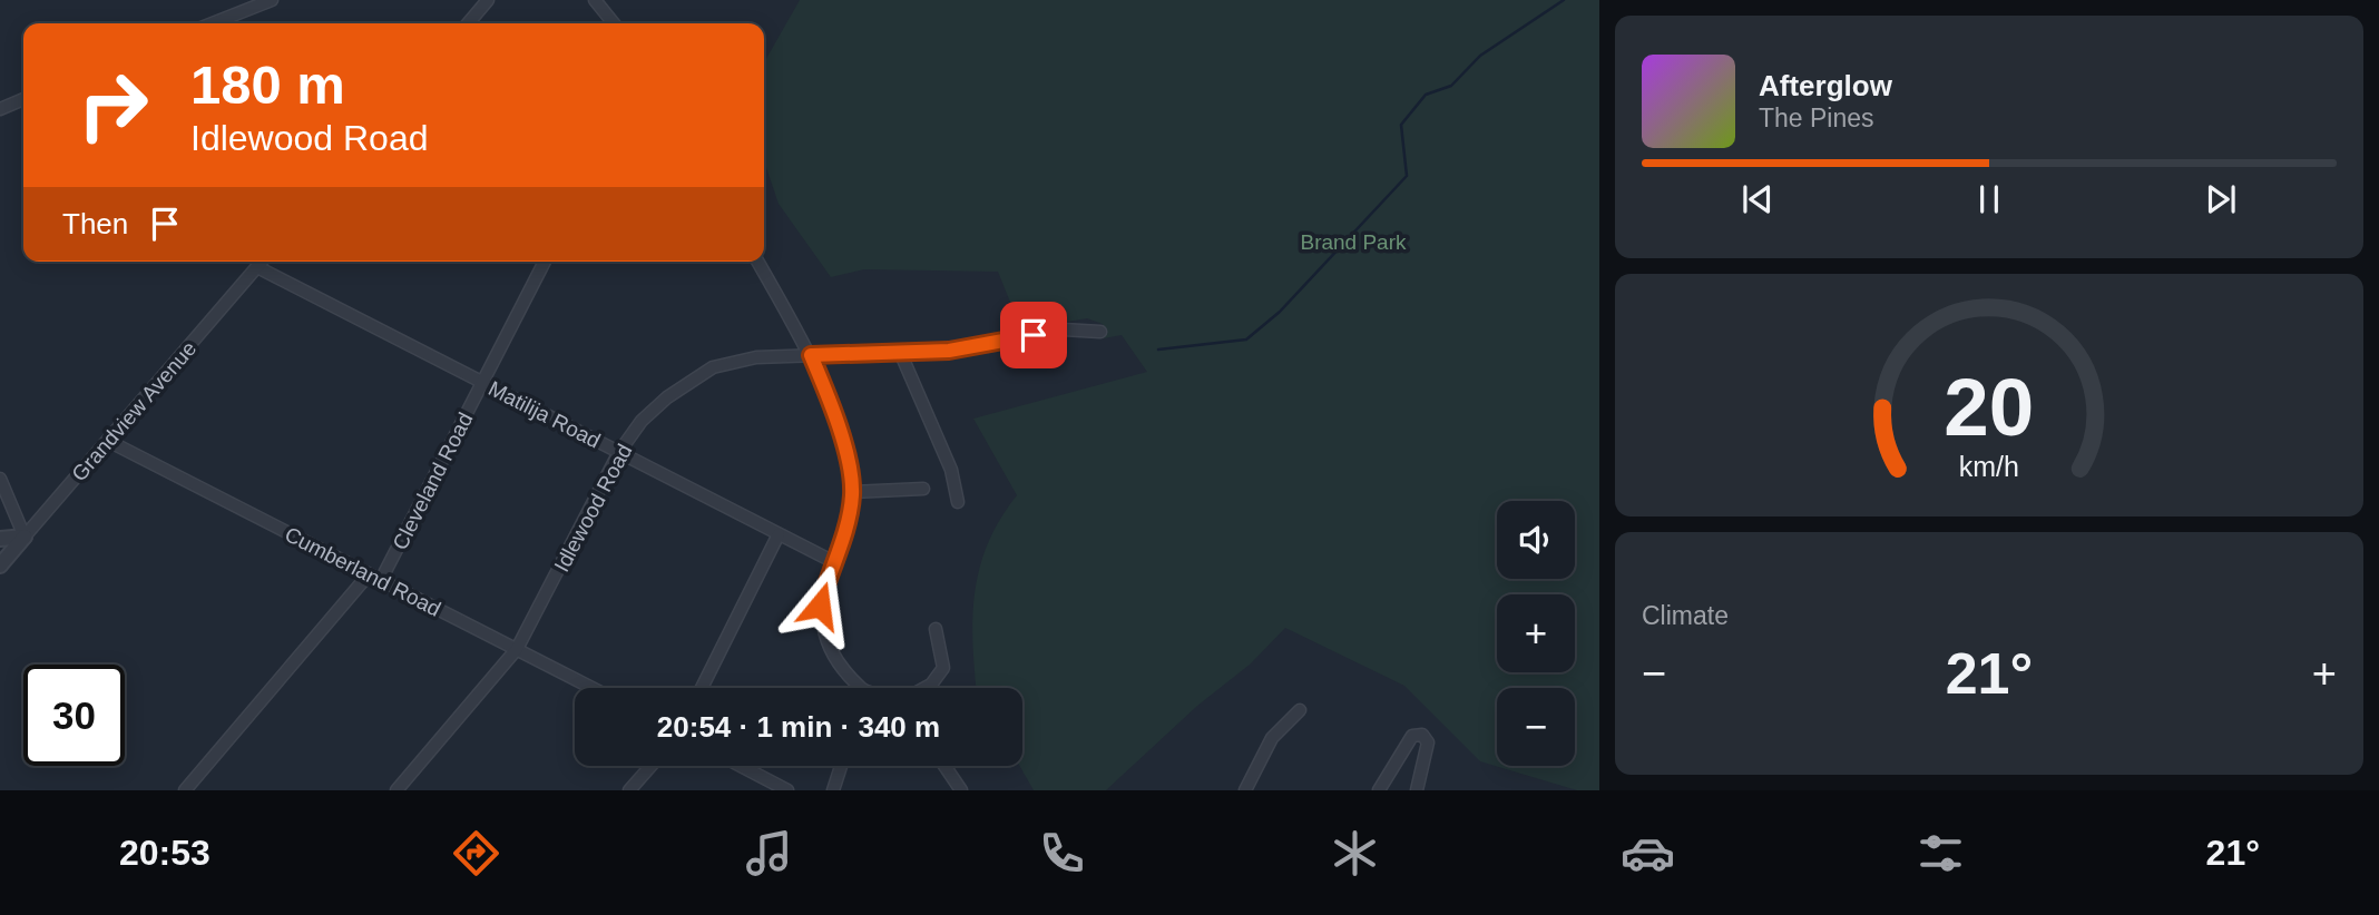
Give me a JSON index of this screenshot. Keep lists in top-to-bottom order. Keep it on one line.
{"streets":{"street":["Grandview Avenue","Matilija Road","Cleveland Road","Idlewood Road","Cumberland Road"]},"crossings":[["Grandview Avenue","Matilija Road"],["Grandview Avenue","Cumberland Road"],["Matilija Road","Cleveland Road"],["Matilija Road","Idlewood Road"],["Cleveland Road","Cumberland Road"],["Idlewood Road","Cumberland Road"]],"parks":["Brand Park"],"page":{"turn":["180 m","Idlewood Road"],"song":["Afterglow","The Pines"],"then":"Then","map_buttons":["+","−"],"tile":"Climate","heat":["−","21°","+"],"limit":"30","trip":"20:54 · 1 min · 340 m","tabs":["20:53","21°"],"gauge":["20","km/h"]}}
